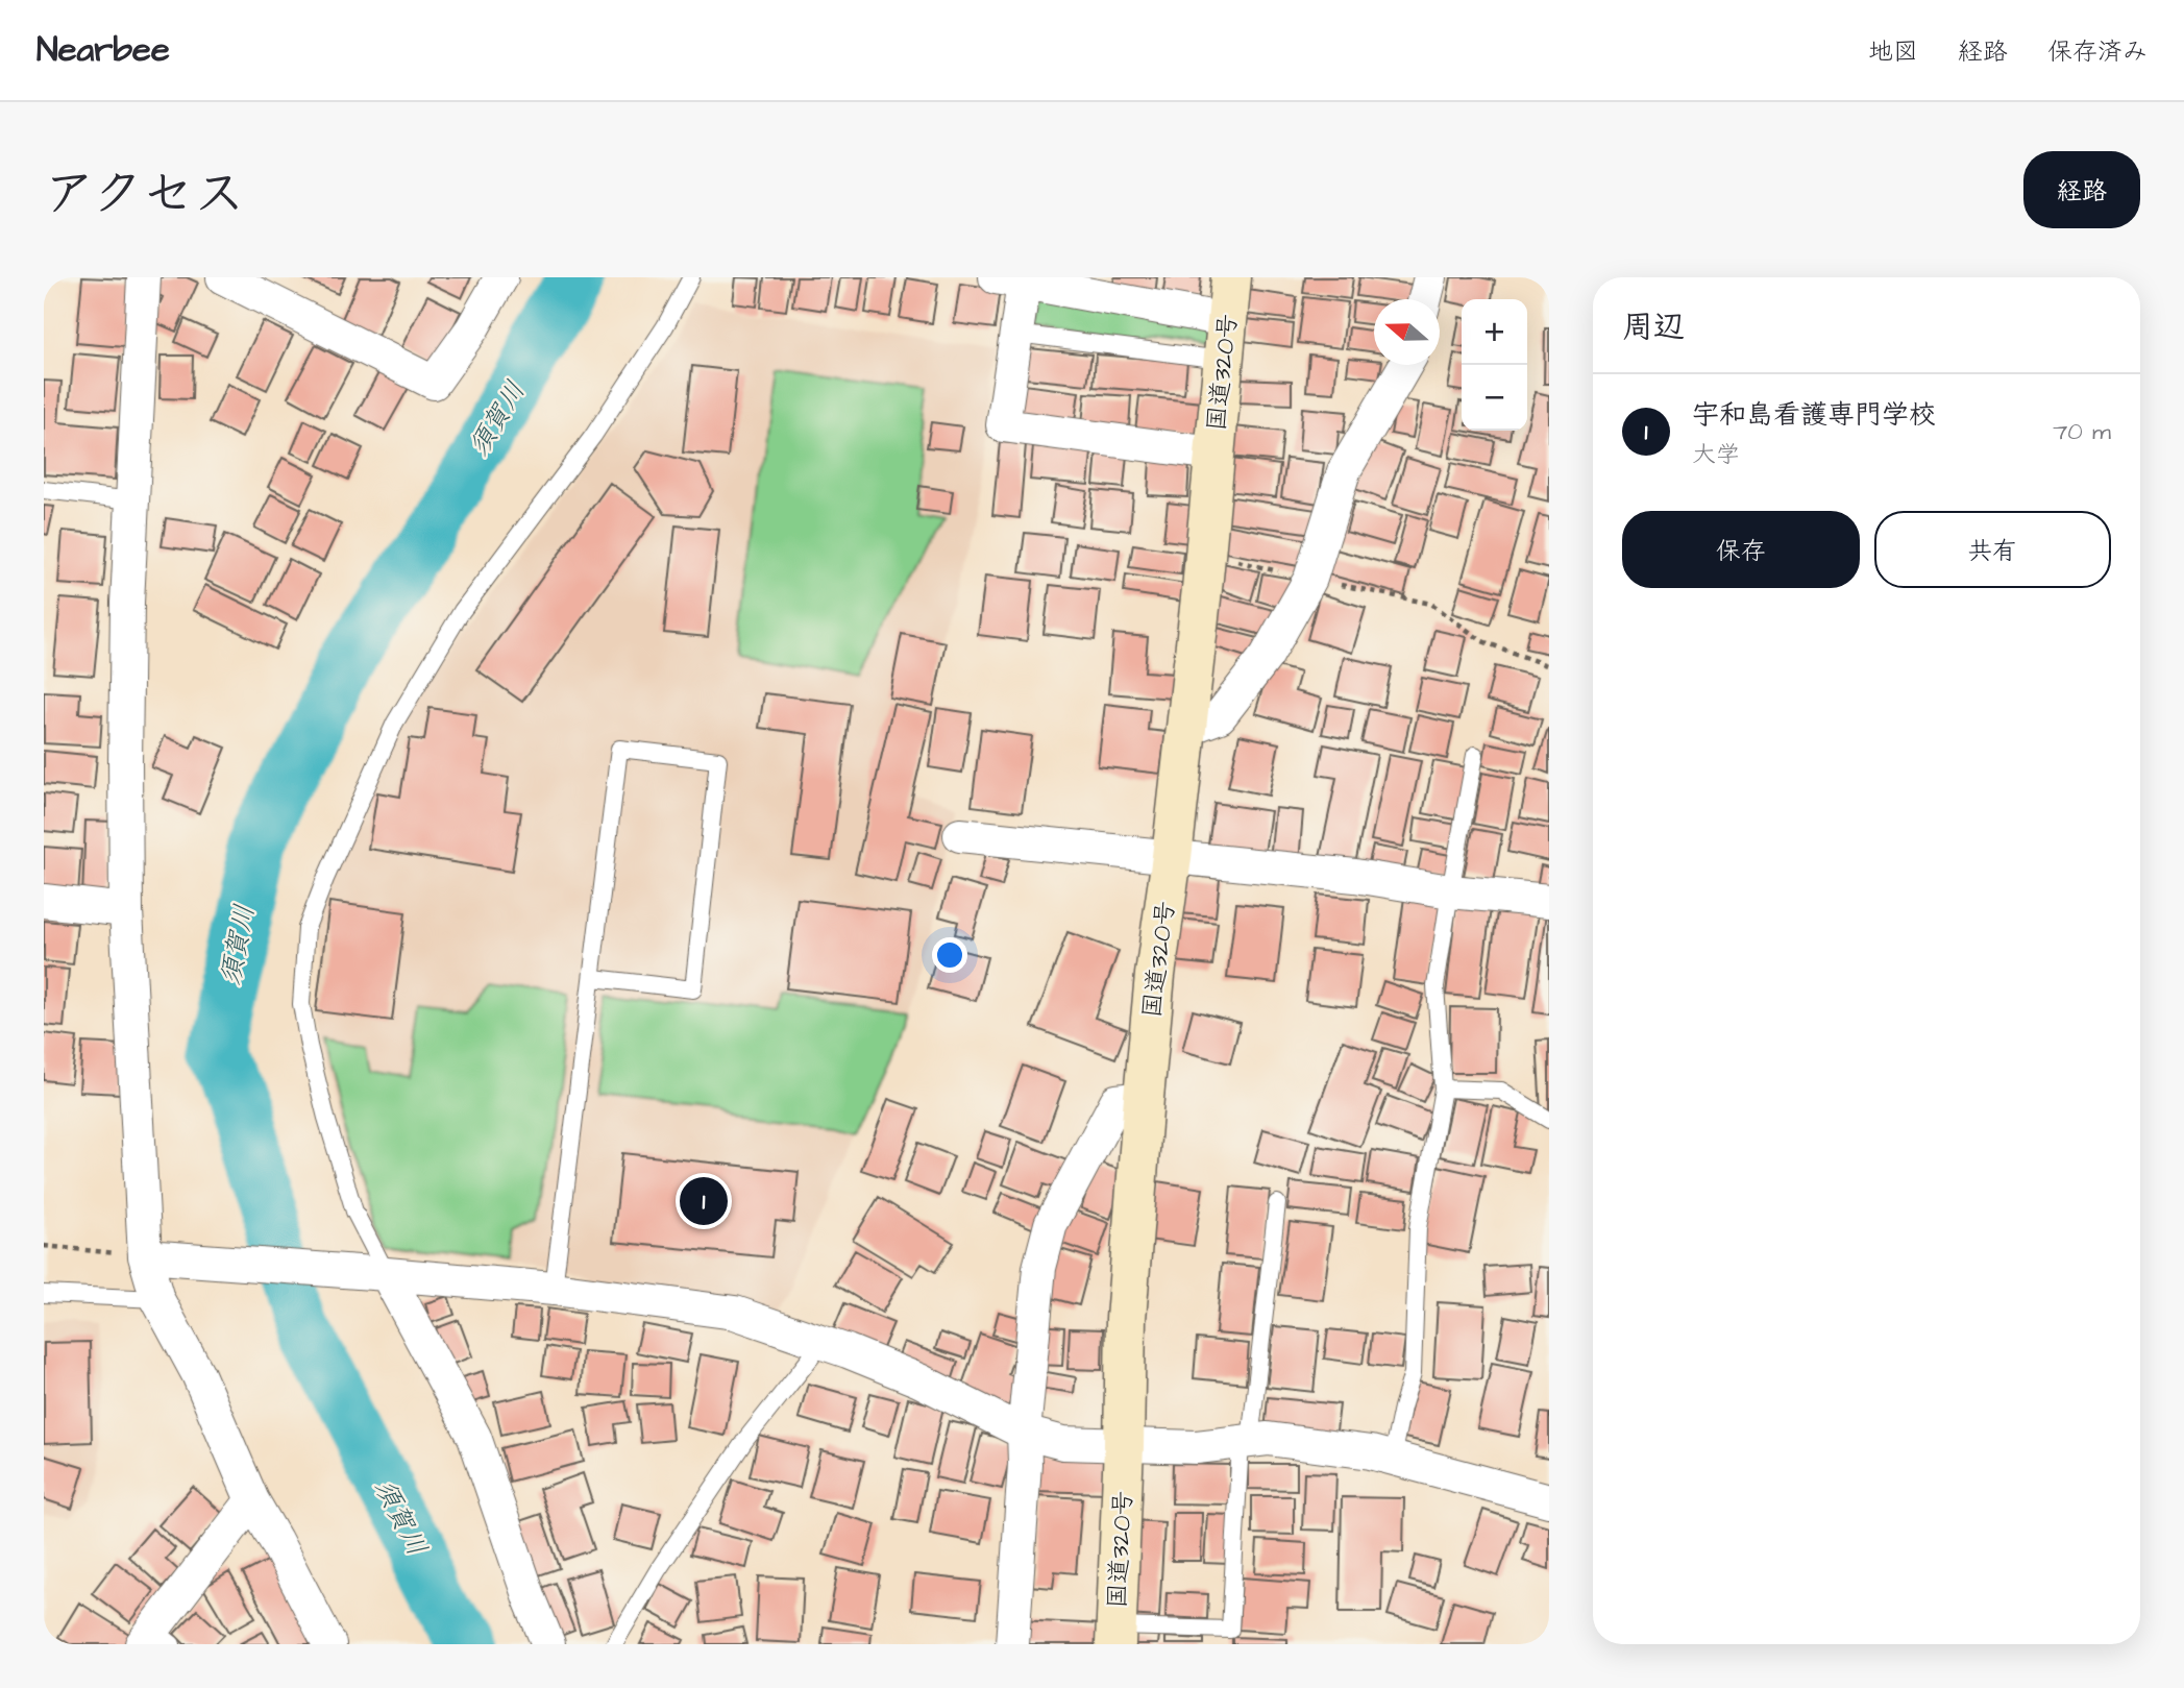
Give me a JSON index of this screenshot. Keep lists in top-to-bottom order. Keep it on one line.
{"streets":{"street":["国道320号"]},"water":["須賀川"],"north":"left","page":{"header":"Nearbee","nav":["地図","経路","保存済み"],"title":"アクセス","buttons":["経路",["保存","共有"]],"heading":"周辺","map_buttons":["+","−"],"list":[{"mark":"1","name":"宇和島看護専門学校","note":"大学","value":"70 m"}],"pins":"1"}}
